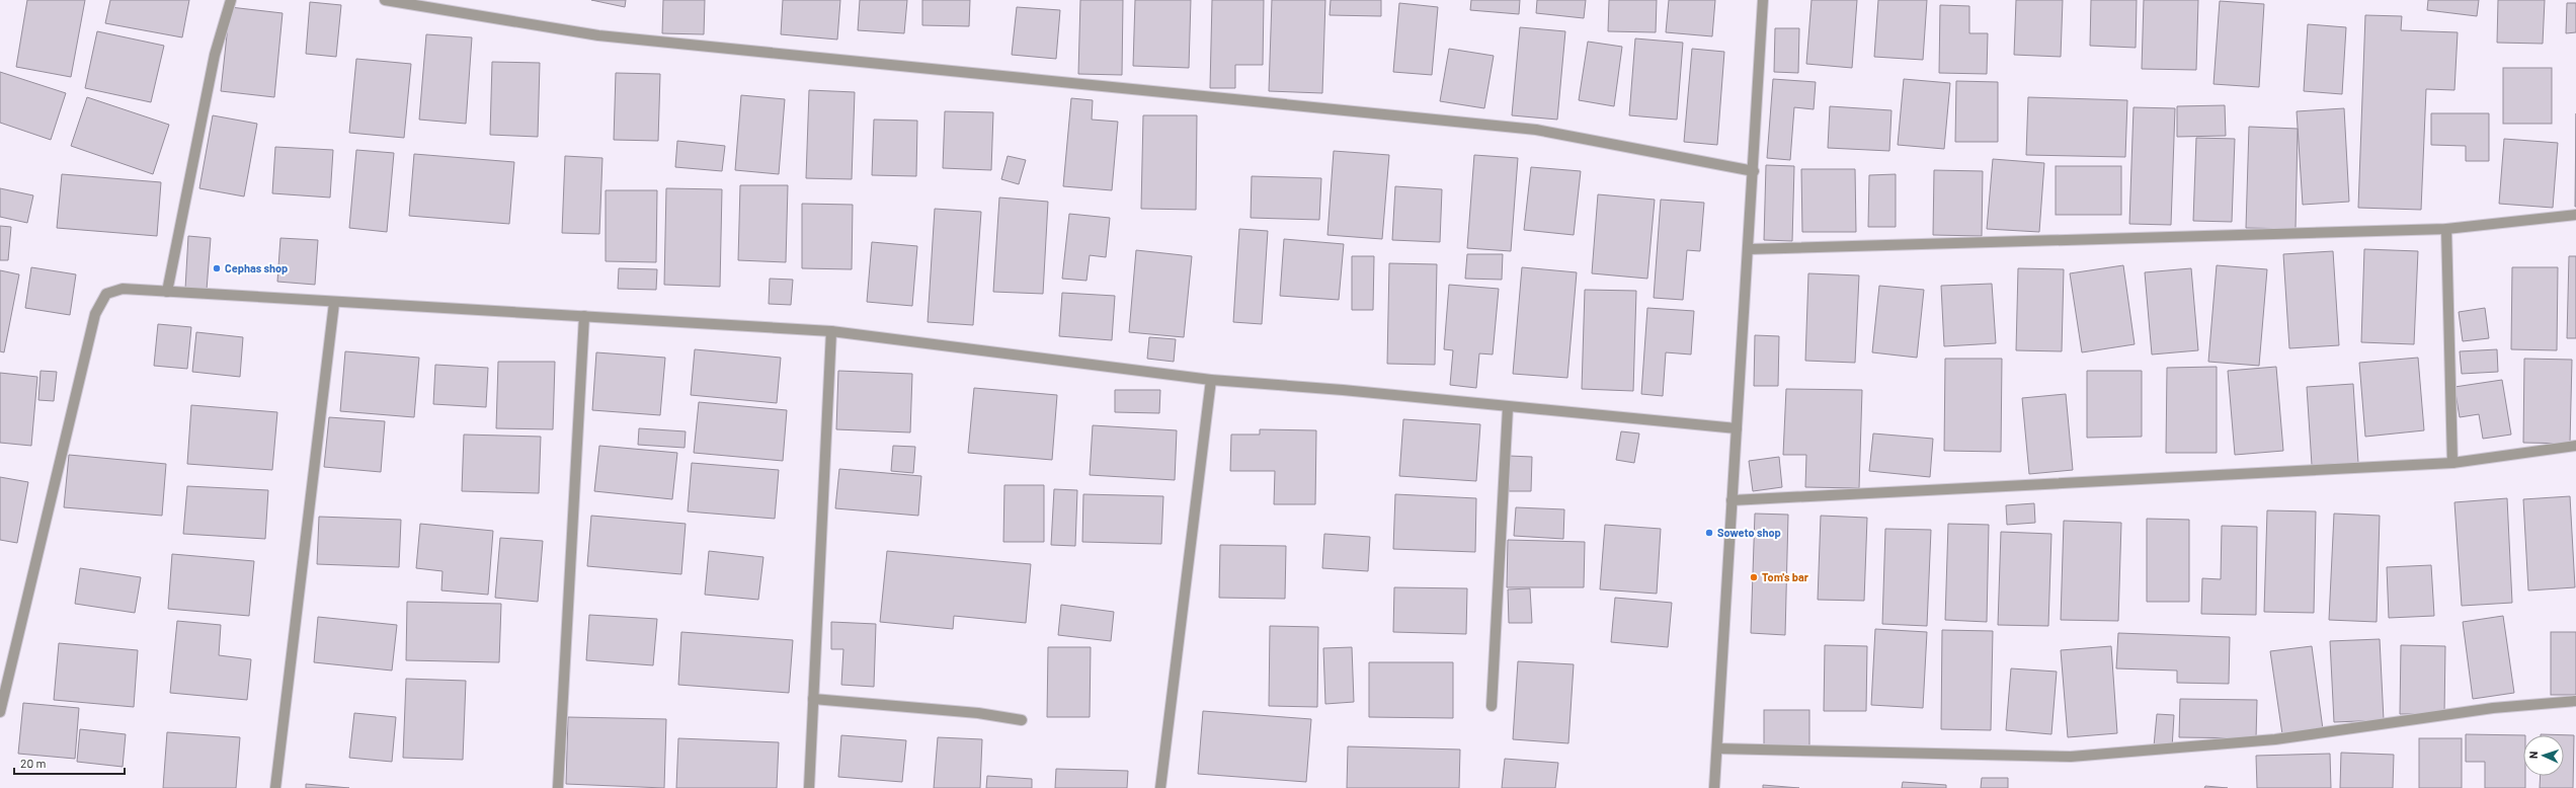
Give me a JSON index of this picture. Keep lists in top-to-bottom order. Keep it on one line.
{"places":["Cephas shop","Soweto shop","Tom's bar"],"scale_bar":"20 m","north":"left"}
